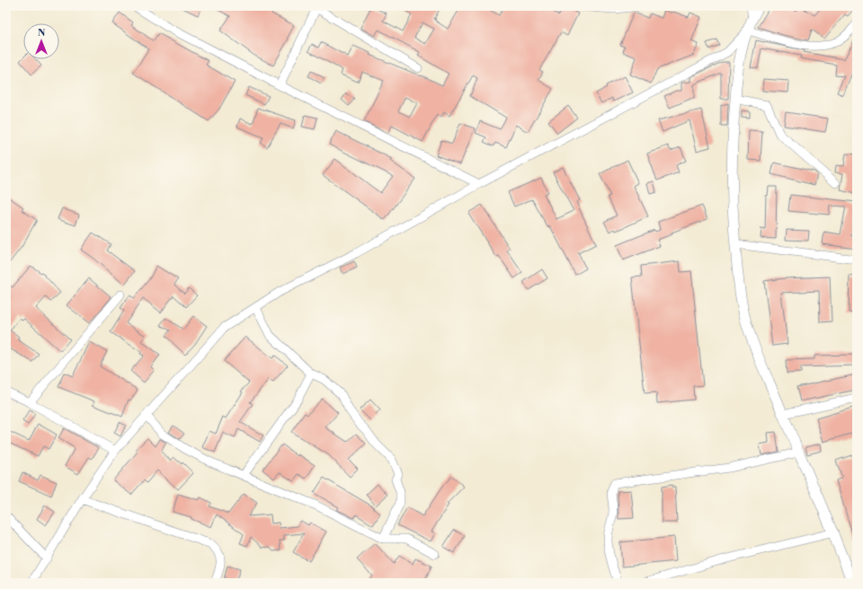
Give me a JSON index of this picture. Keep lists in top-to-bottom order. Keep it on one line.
{"north":"top"}
